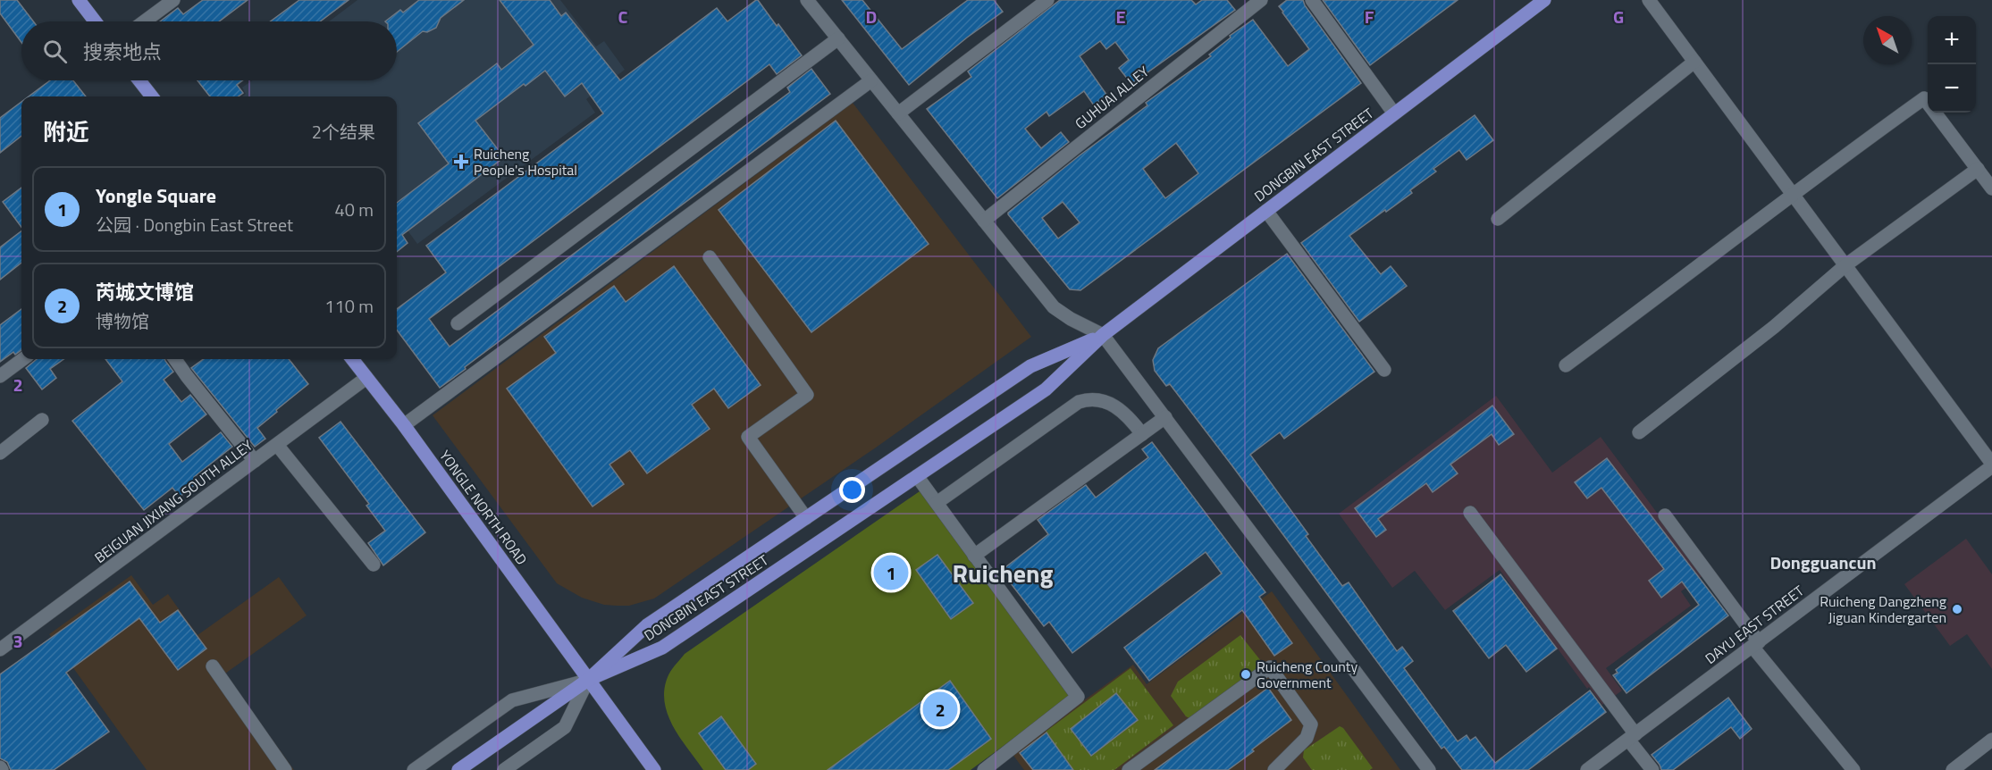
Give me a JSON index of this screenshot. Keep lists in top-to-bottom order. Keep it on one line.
{"streets":{"main road":["DONGBIN EAST STREET","YONGLE NORTH ROAD"],"street":["GUHUAI ALLEY","BEIGUAN JIXIANG SOUTH ALLEY","DAYU EAST STREET"]},"crossings":[["DONGBIN EAST STREET","YONGLE NORTH ROAD"],["BEIGUAN JIXIANG SOUTH ALLEY","YONGLE NORTH ROAD"]],"districts":["Dongguancun","Ruicheng"],"places":{"health":["Ruicheng People's Hospital"],"other":["Ruicheng Dangzheng Jiguan Kindergarten","Ruicheng County Government"]},"north":"top left","page":{"map_buttons":["+","−"],"search":"搜索地点","heading":["附近","2个结果"],"list":[{"mark":"1","name":"Yongle Square","note":"公园 · Dongbin East Street","value":"40 m"},{"mark":"2","name":"芮城文博馆","note":"博物馆","value":"110 m"}],"pins":["1","2"]},"grid":{"columns":["C","D","E","F","G"],"rows":["2","3"]}}
